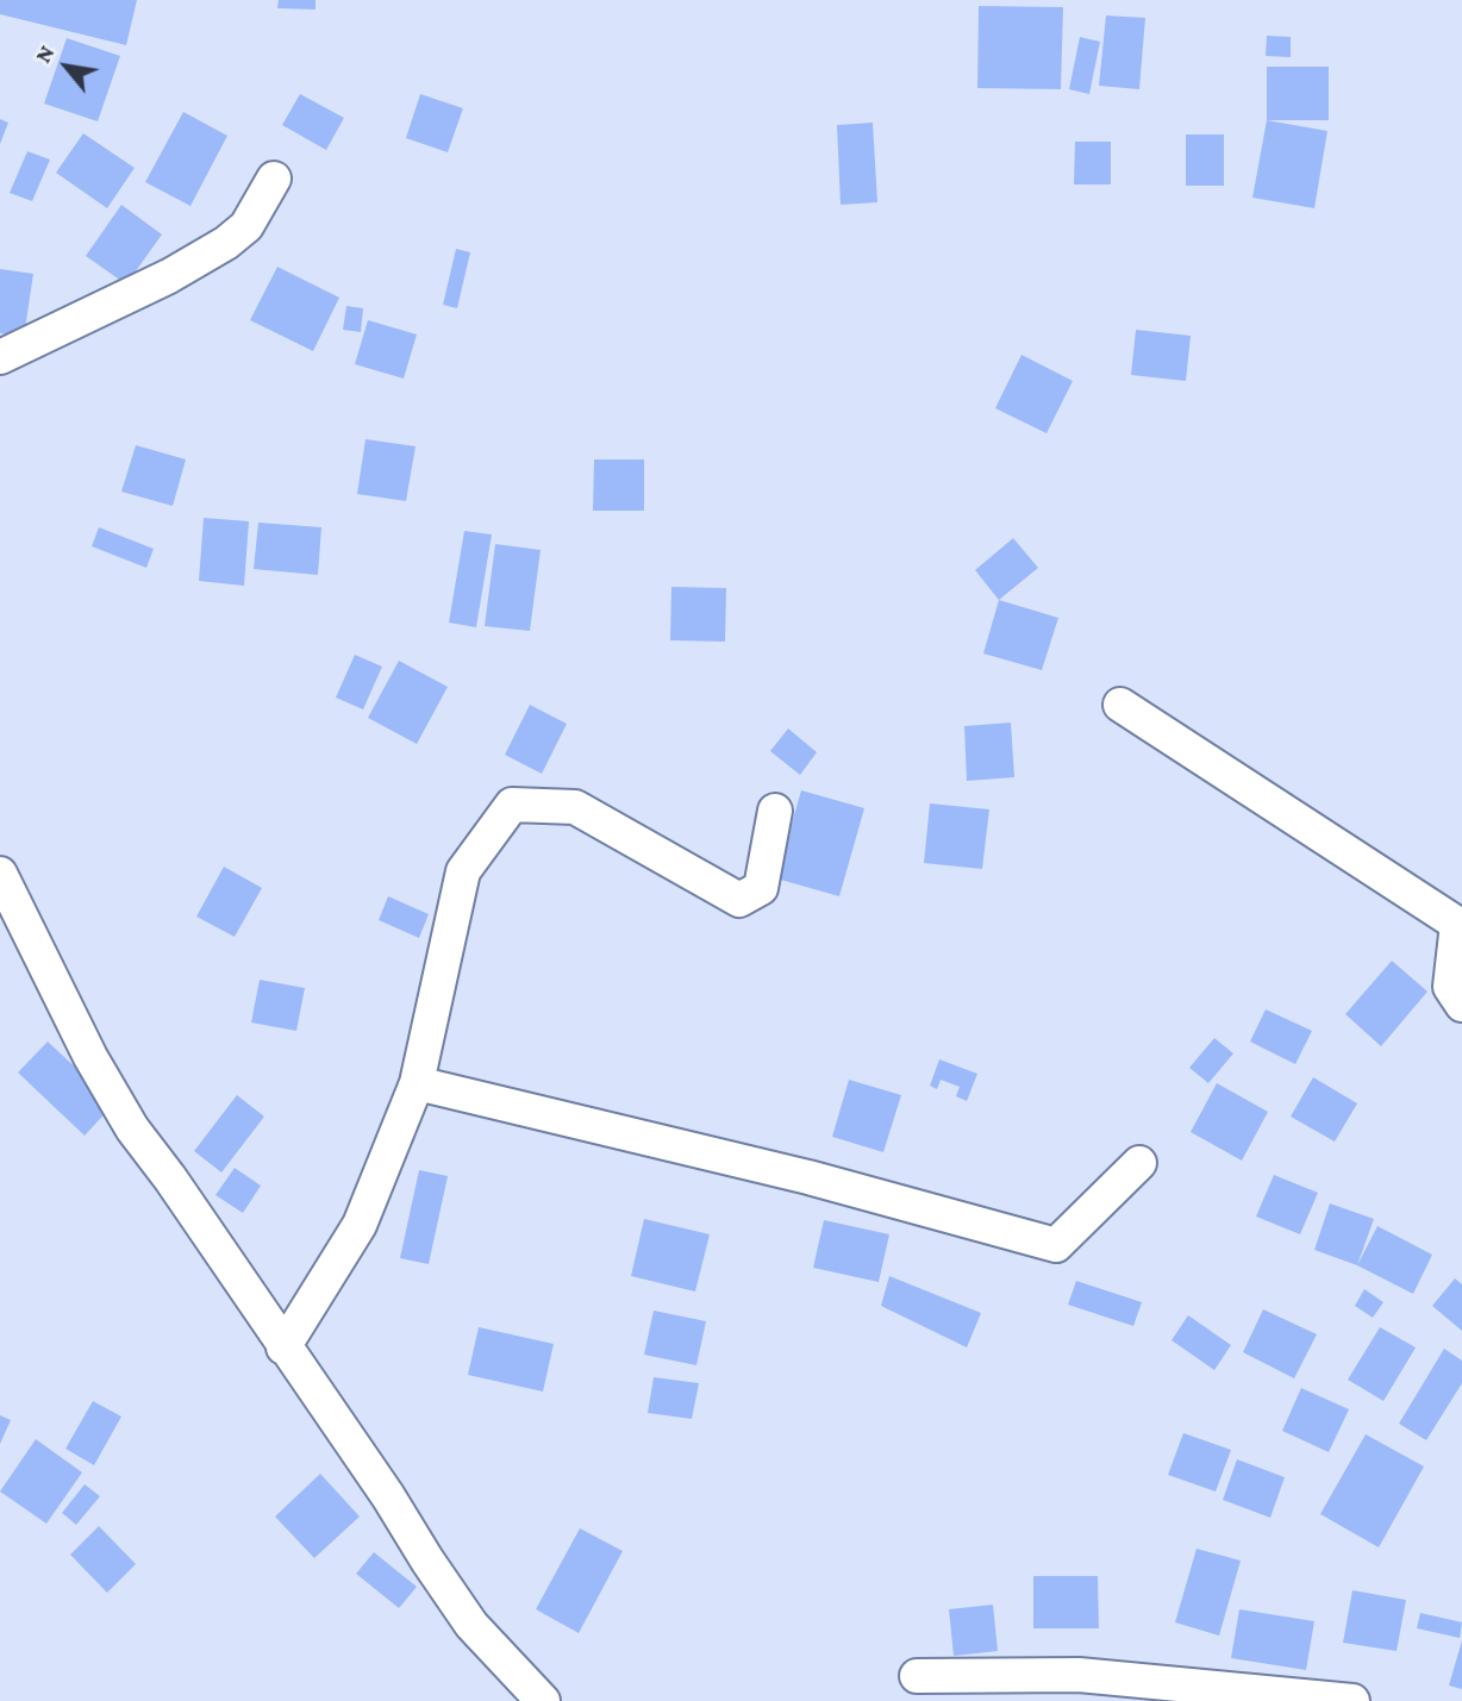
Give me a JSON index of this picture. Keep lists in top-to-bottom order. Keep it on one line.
{"north":"top left"}
